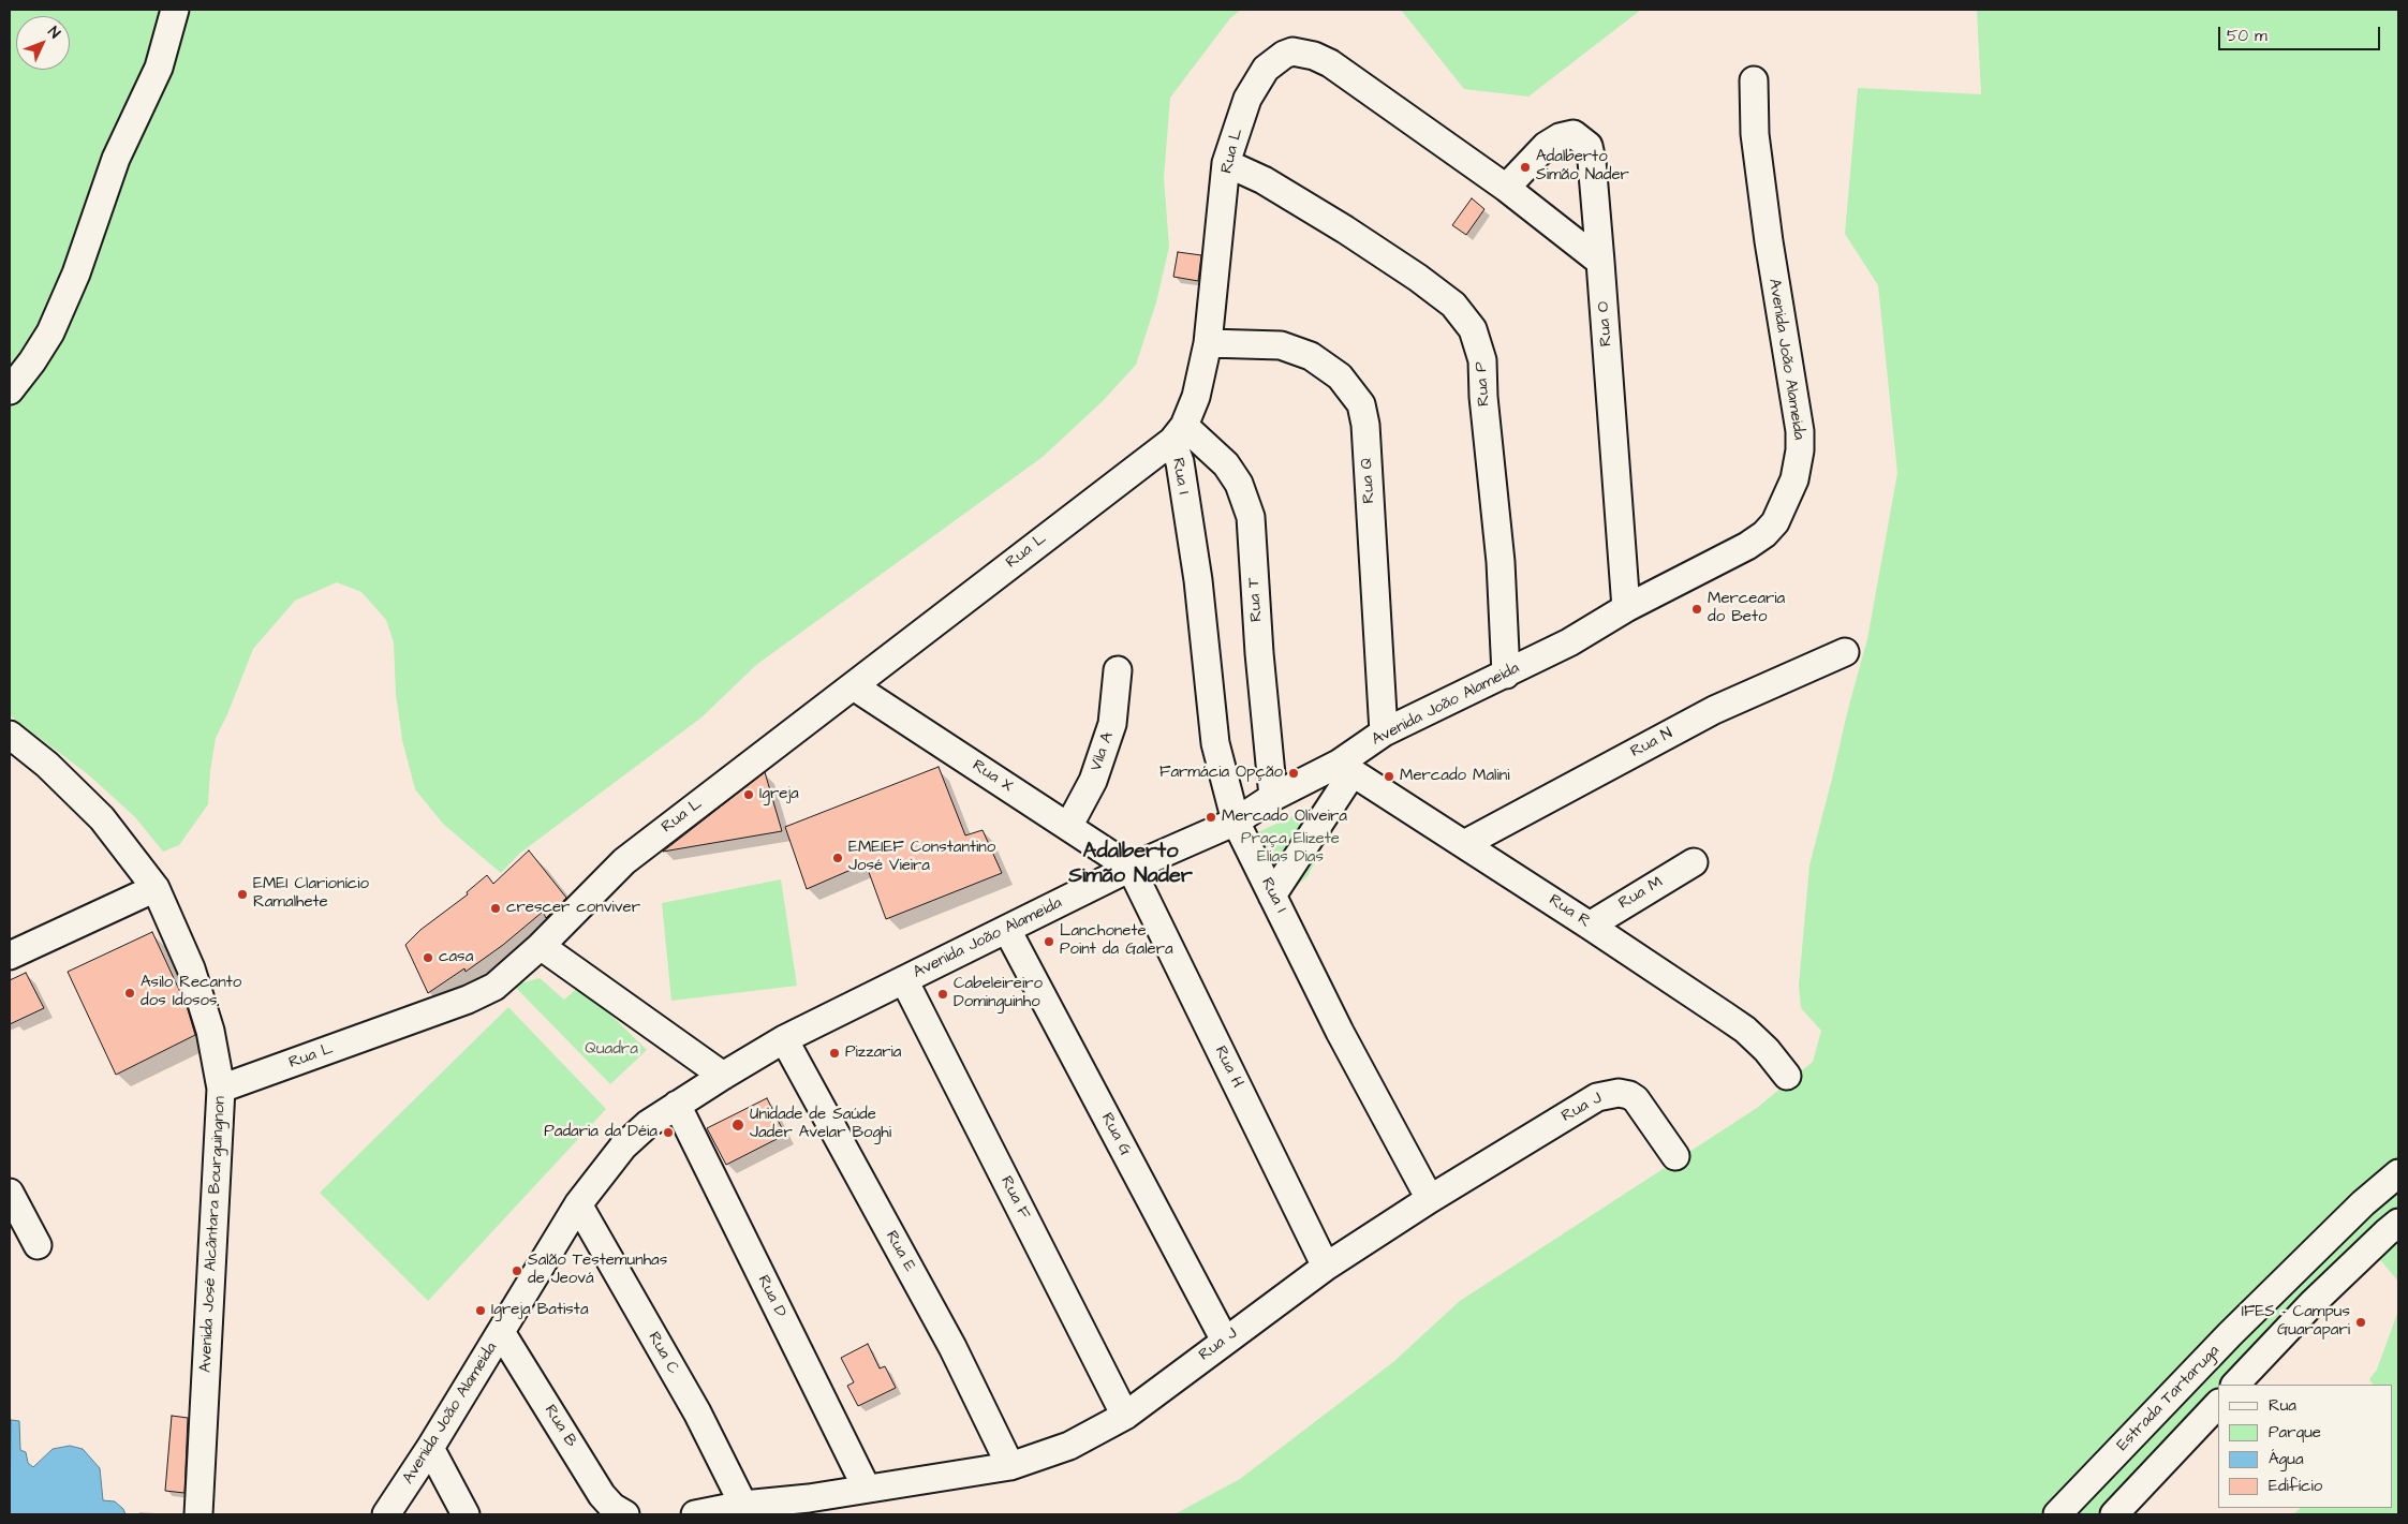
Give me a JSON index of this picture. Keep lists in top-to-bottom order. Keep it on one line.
{"streets":{"street":["Rua L","Rua O","Avenida João Alameida","Rua P","Rua I","Rua Q","Rua T","Rua N","Vila A","Rua X","Rua M","Rua R","Rua H","Rua J","Rua G","Rua F","Avenida José Alcântara Bourguingnon","Rua E","Rua D","Rua C","Estrada Tartaruga","Rua B"]},"crossings":[["Rua L","Rua O"],["Rua L","Rua P"],["Rua L","Rua I"],["Rua L","Rua Q"],["Rua L","Rua T"],["Rua L","Rua X"],["Rua L","Avenida José Alcântara Bourguingnon"],["Rua O","Avenida João Alameida"],["Avenida João Alameida","Rua P"],["Avenida João Alameida","Rua I"],["Avenida João Alameida","Rua Q"],["Avenida João Alameida","Rua T"],["Avenida João Alameida","Rua X"],["Avenida João Alameida","Rua R"],["Avenida João Alameida","Rua H"],["Avenida João Alameida","Rua G"],["Avenida João Alameida","Rua F"],["Avenida João Alameida","Rua E"],["Avenida João Alameida","Rua D"],["Avenida João Alameida","Rua C"],["Avenida João Alameida","Rua B"],["Rua I","Rua T"],["Rua I","Rua J"],["Rua N","Rua R"],["Vila A","Rua X"],["Rua X","Rua H"],["Rua M","Rua R"],["Rua H","Rua J"],["Rua J","Rua G"],["Rua J","Rua F"],["Rua J","Rua E"],["Rua J","Rua D"],["Rua J","Rua C"]],"districts":["Adalberto Simão Nader"],"parks":["Praça Elizete Elias Dias","Quadra"],"places":["Adalberto Simão Nader","Mercearia do Beto","Farmácia Opção","Mercado Malini","Igreja","Mercado Oliveira","EMEIEF Constantino José Vieira","EMEI Clarionício Ramalhete","crescer conviver","Lanchonete Point da Galera","casa","Asilo Recanto dos Idosos.","Cabeleireiro Dominguinho","Pizzaria","Unidade de Saúde Jader Avelar Boghi","Padaria da Déia","Salão Testemunhas de Jeová","Igreja Batista","IFES - Campus Guarapari"],"legend":["Rua","Parque","Água","Edifício"],"scale_bar":"50 m","north":"top right"}
